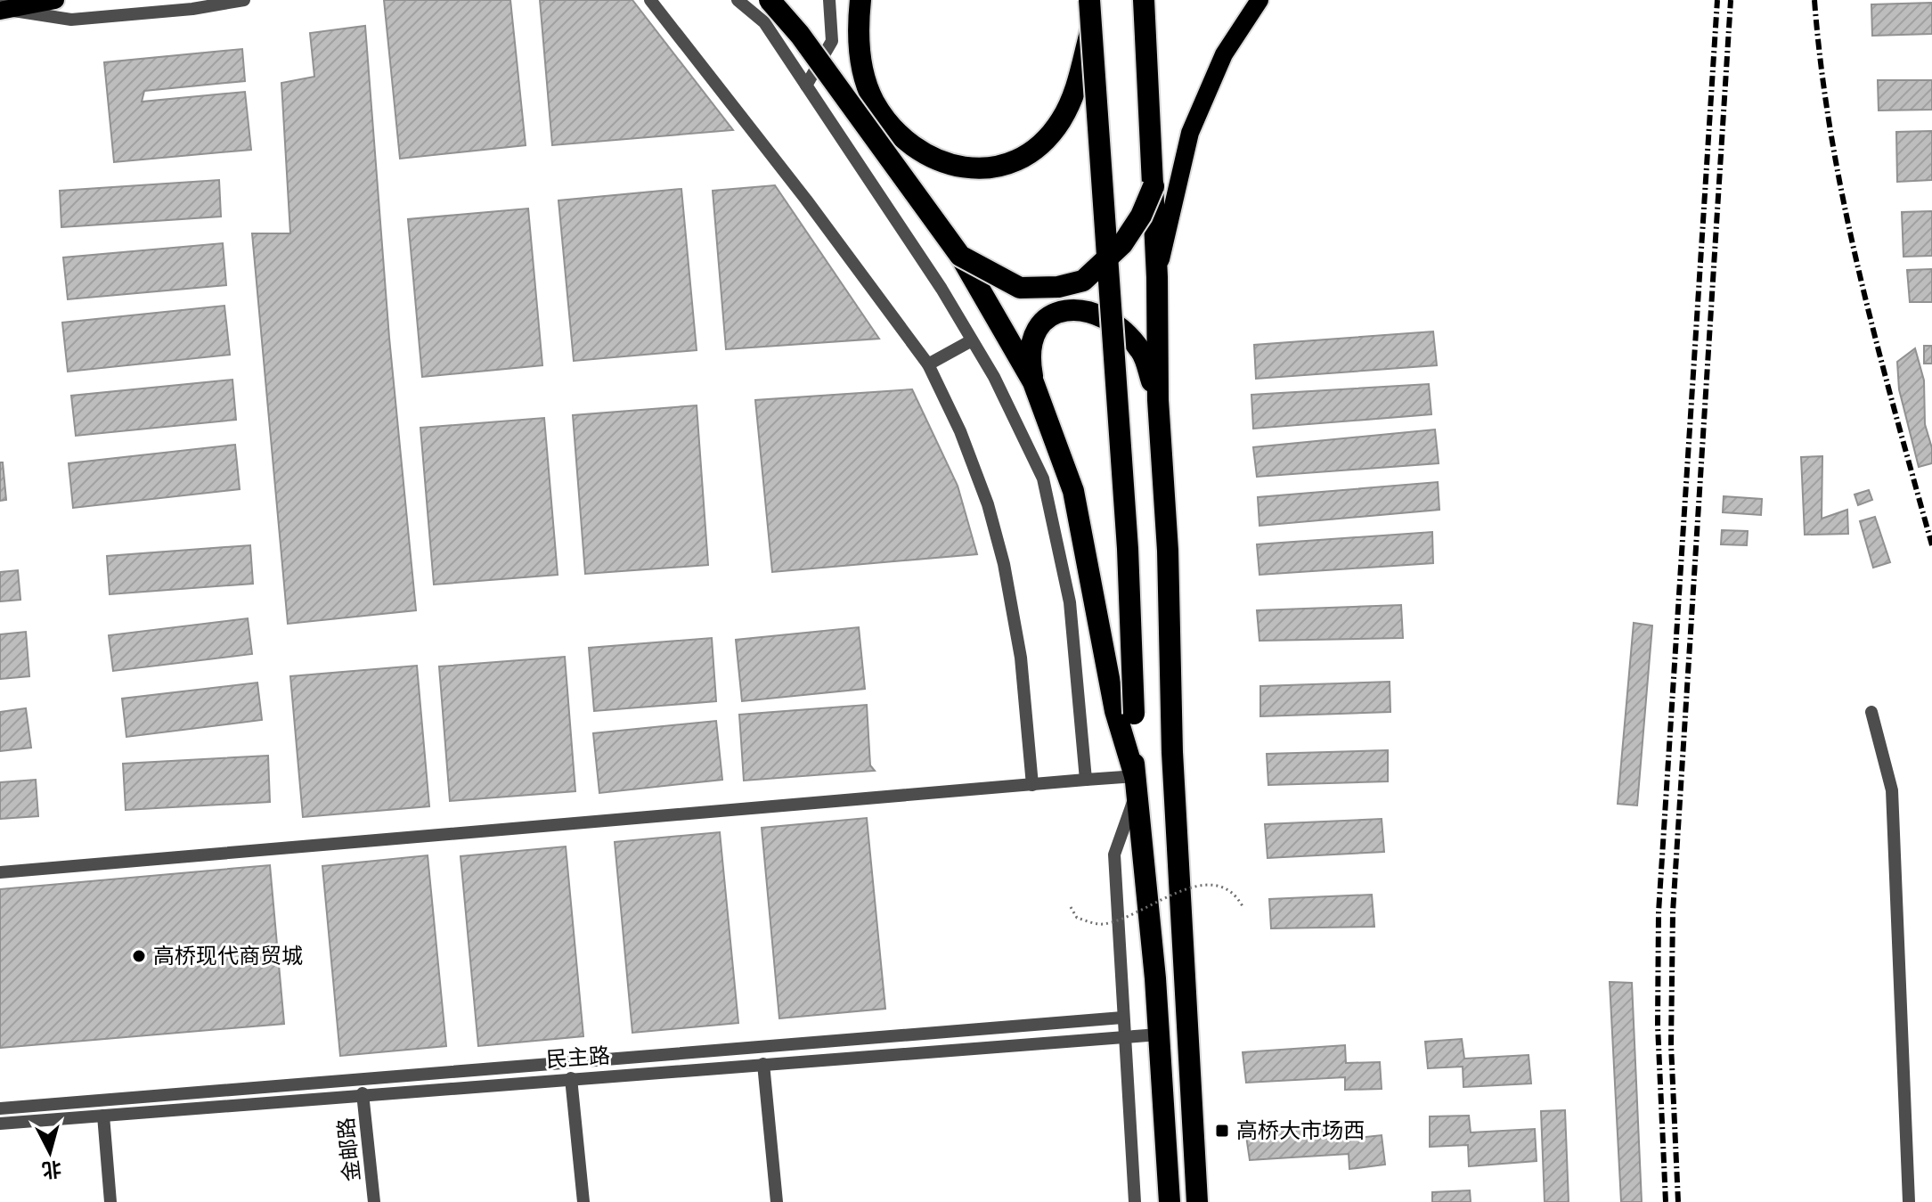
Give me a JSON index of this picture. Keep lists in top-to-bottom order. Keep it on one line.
{"streets":{"street":["民主路","金邮路"]},"crossings":[["民主路","金邮路"]],"places":{"other":["高桥现代商贸城"],"transit":["高桥大市场西"]},"north":"bottom"}
